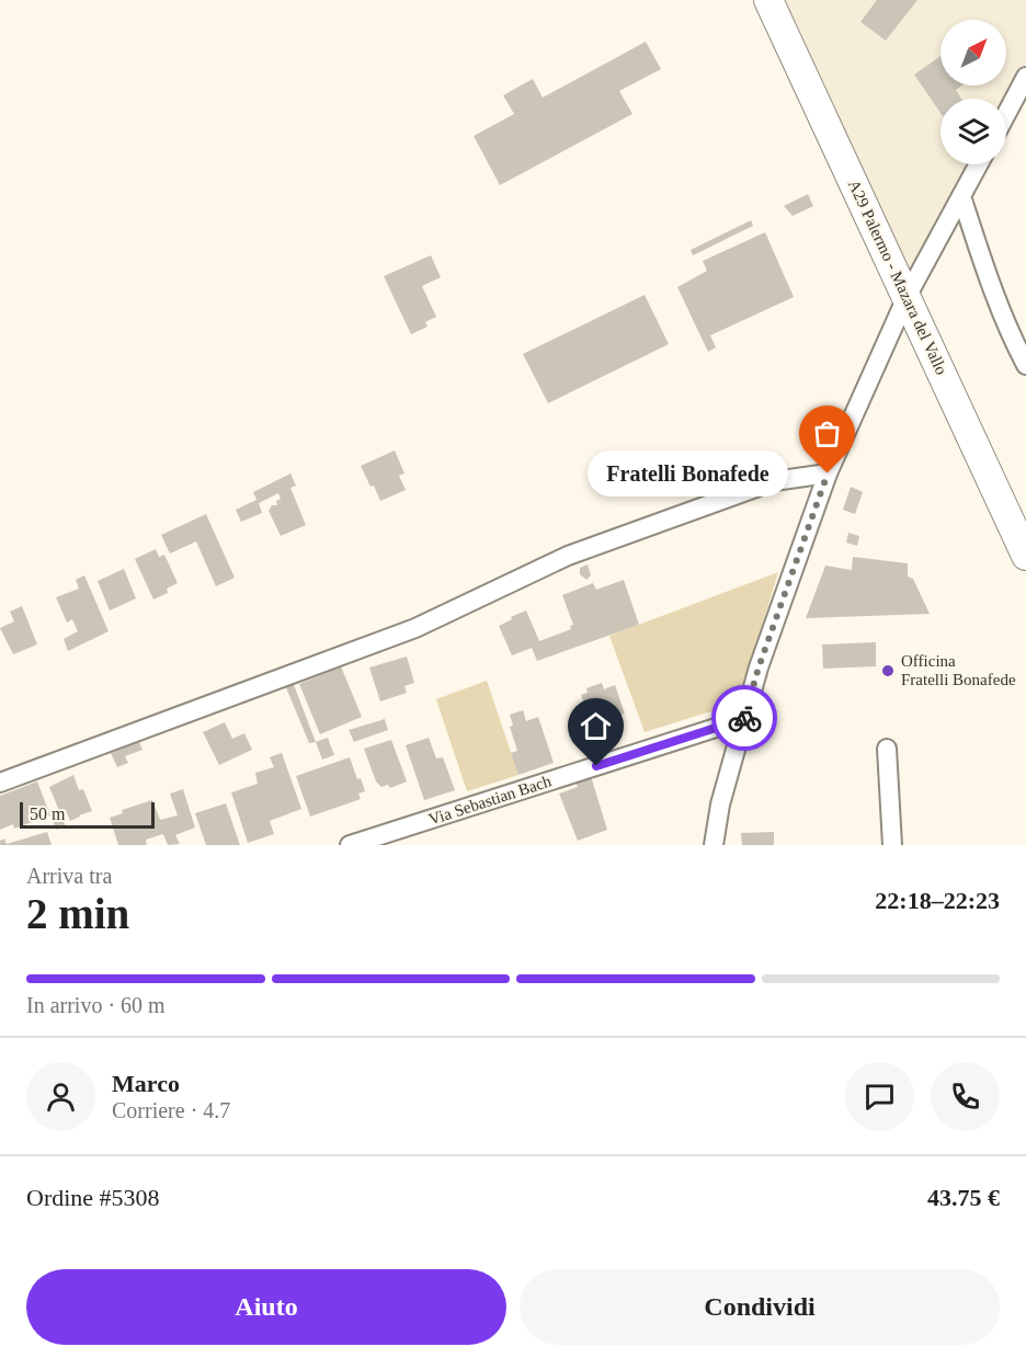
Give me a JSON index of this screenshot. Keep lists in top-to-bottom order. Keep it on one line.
{"streets":{"main road":["A29 Palermo - Mazara del Vallo"],"street":["Via Sebastian Bach"]},"places":["Fratelli Bonafede","Officina Fratelli Bonafede"],"scale_bar":"50 m","north":"top right","page":{"bubble":"Fratelli Bonafede","scale":"50 m","heading":["2 min","Arriva tra","22:18–22:23"],"panel":["Marco","Corriere · 4.7","Ordine #5308","43.75 €"],"bar":"In arrivo · 60 m","buttons":["Aiuto","Condividi"]}}
